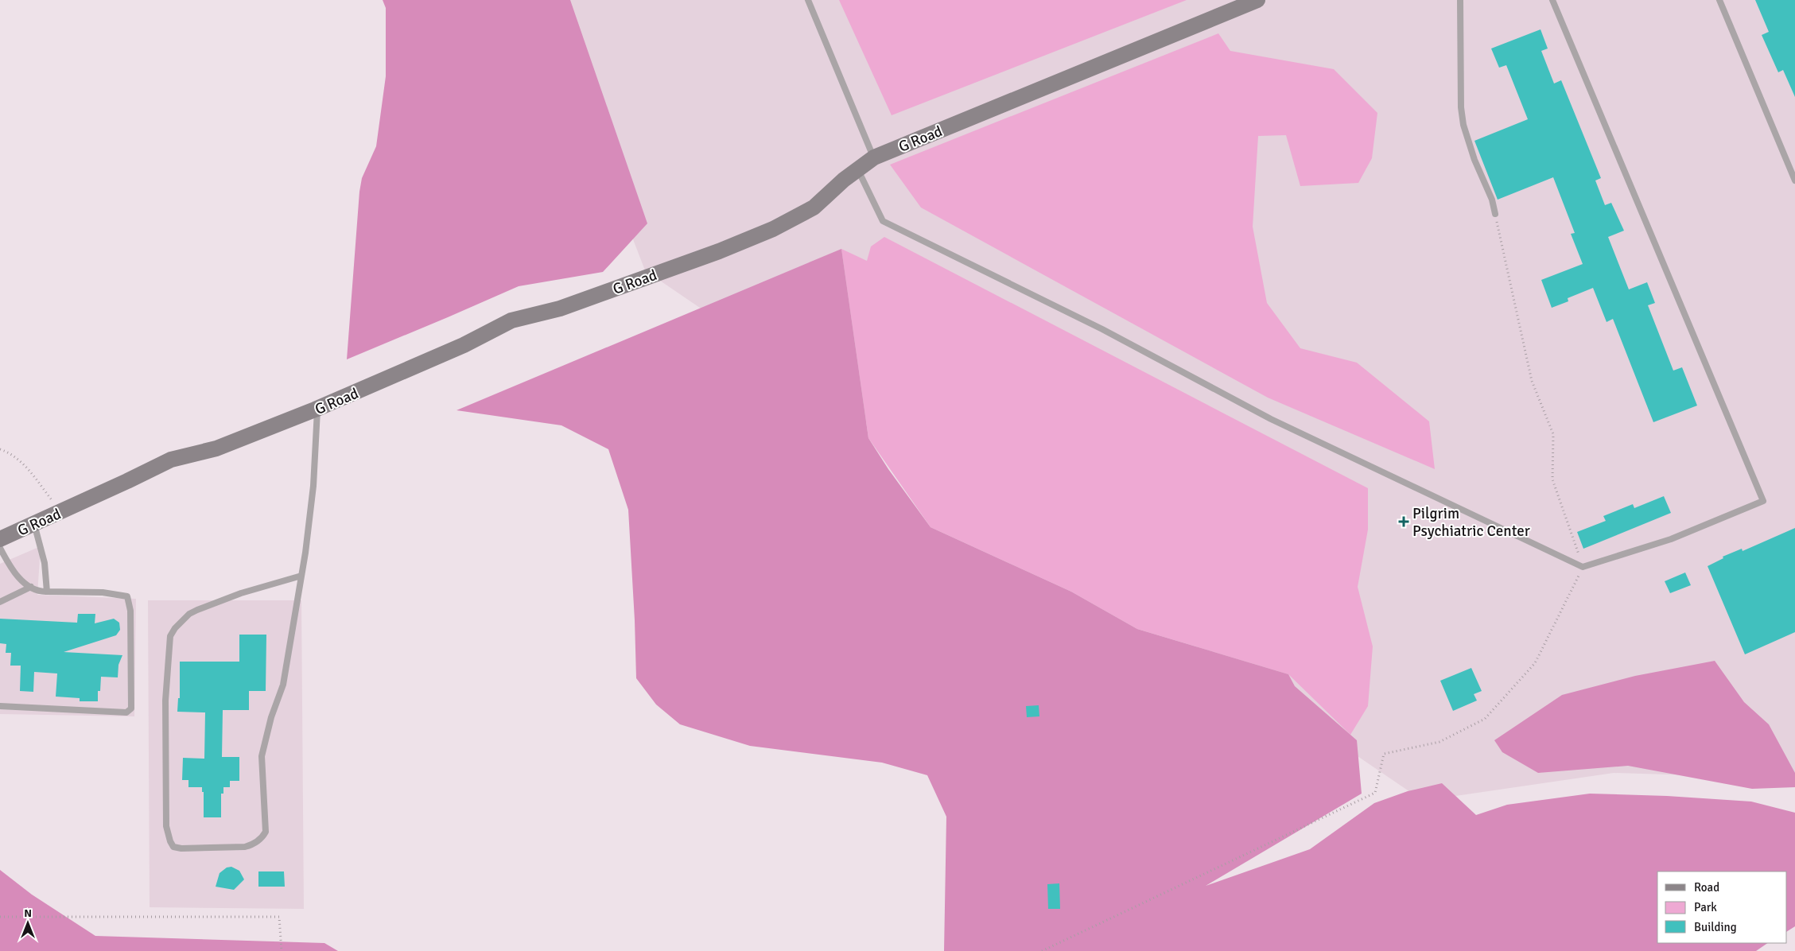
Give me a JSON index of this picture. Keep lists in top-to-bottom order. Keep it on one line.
{"streets":{"street":["G Road"]},"places":{"health":["Pilgrim Psychiatric Center"]},"legend":["Road","Park","Building"],"north":"top"}
